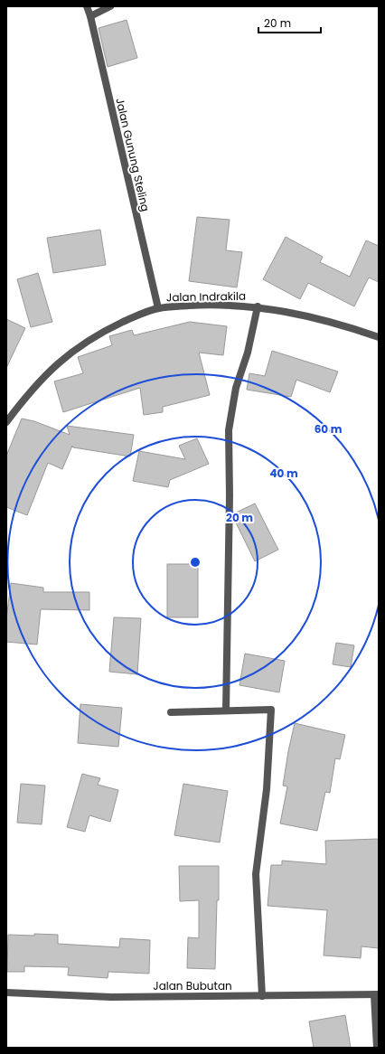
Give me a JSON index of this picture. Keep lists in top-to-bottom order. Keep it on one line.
{"streets":{"street":["Jalan Gunung Steling","Jalan Indrakila","Jalan Bubutan"]},"crossings":[["Jalan Gunung Steling","Jalan Indrakila"]],"scale_bar":"20 m","rings":["60 m","40 m","20 m"]}
